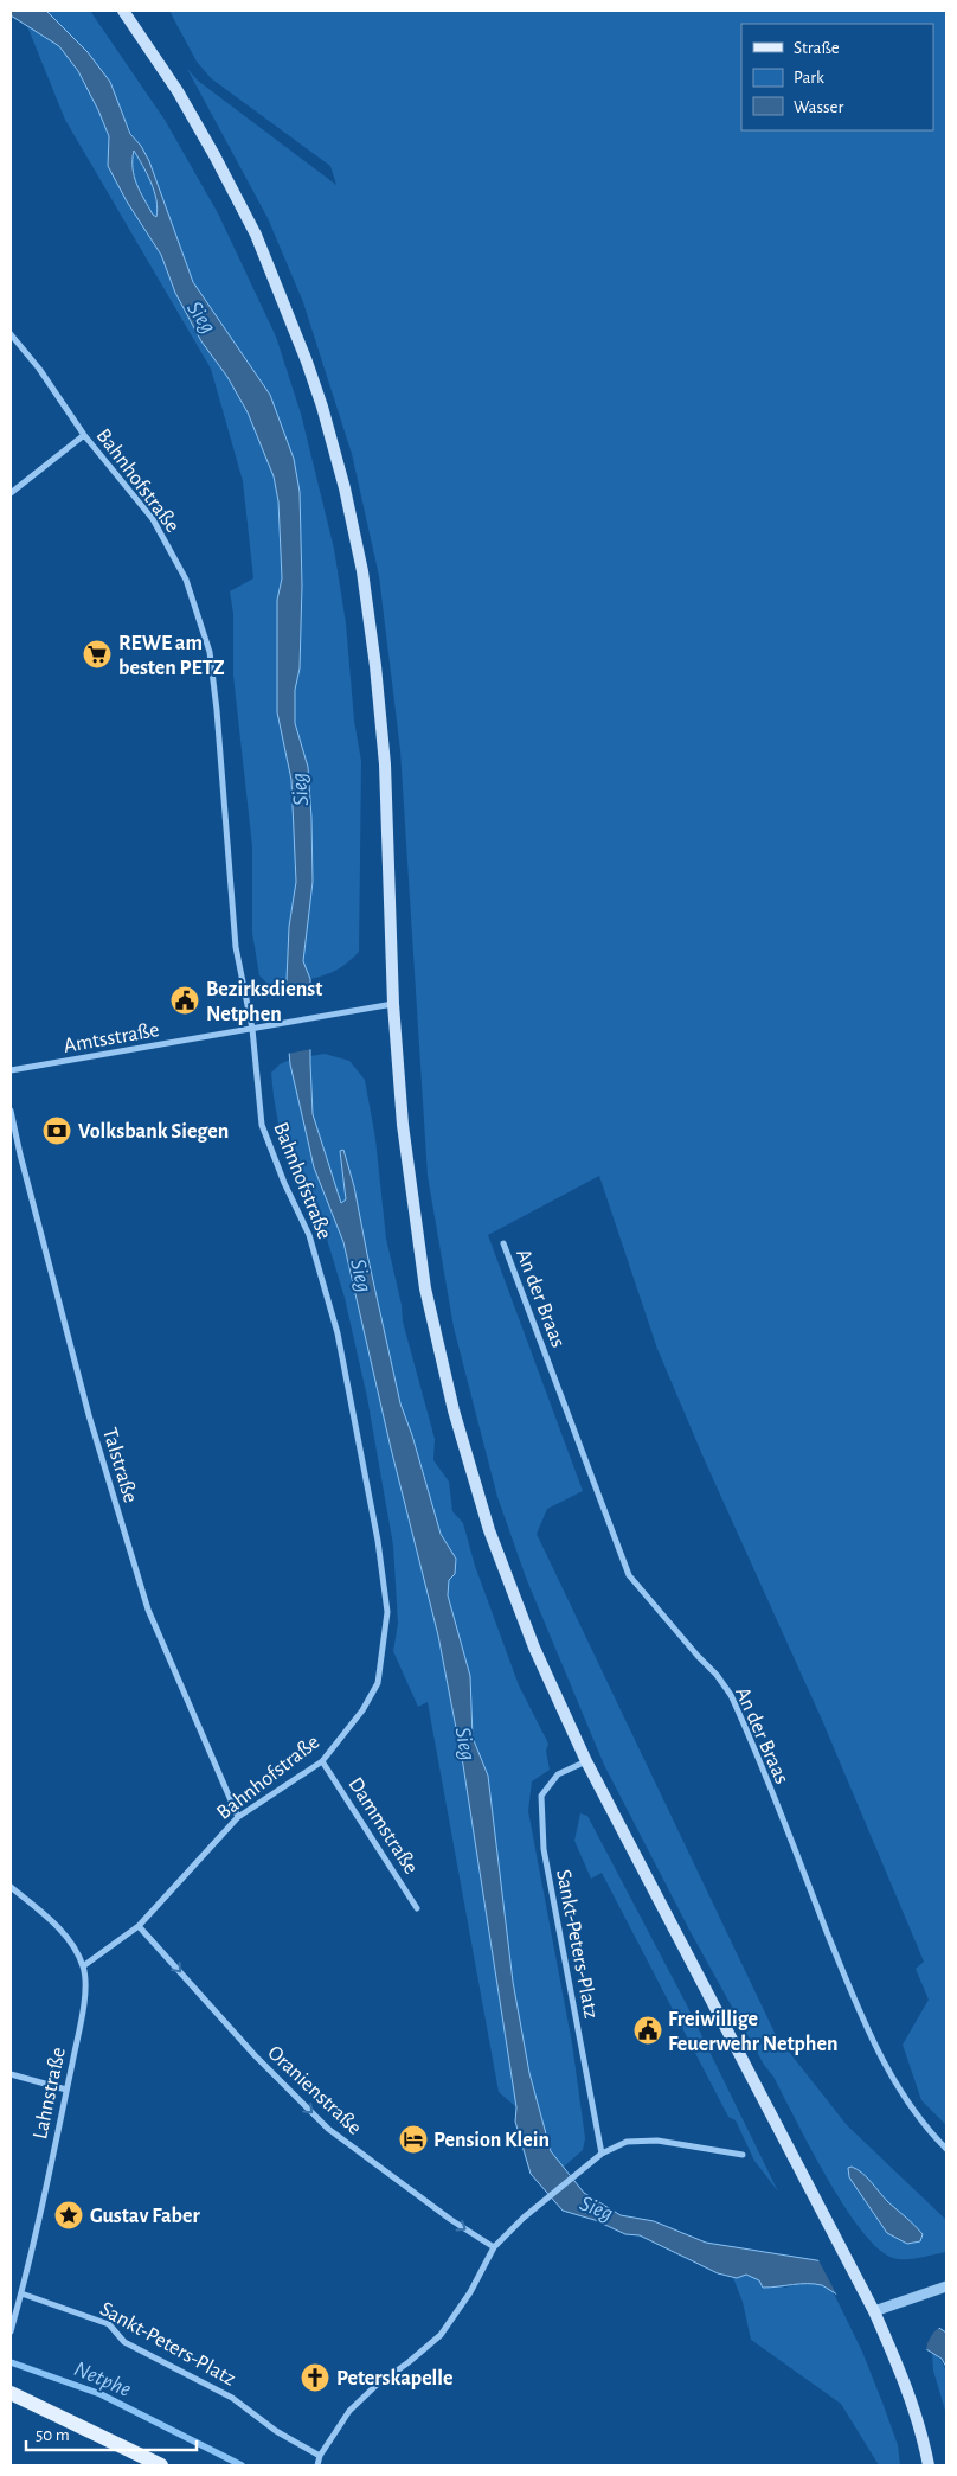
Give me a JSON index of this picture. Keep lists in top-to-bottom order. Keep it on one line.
{"streets":{"street":["Bahnhofstraße","Amtsstraße","An der Braas","Talstraße","Dammstraße","Sankt-Peters-Platz","Oranienstraße","Lahnstraße"]},"crossings":[["Bahnhofstraße","Amtsstraße"],["Bahnhofstraße","Talstraße"],["Bahnhofstraße","Dammstraße"],["Bahnhofstraße","Oranienstraße"],["Bahnhofstraße","Lahnstraße"],["Sankt-Peters-Platz","Oranienstraße"],["Sankt-Peters-Platz","Lahnstraße"]],"one_way":["Oranienstraße"],"water":["Sieg","Netphe"],"places":{"supermarket":["REWE am besten PETZ"],"public building":["Bezirksdienst Netphen","Freiwillige Feuerwehr Netphen"],"bank":["Volksbank Siegen"],"hotel":["Pension Klein"],"place":["Gustav Faber"],"church":["Peterskapelle"]},"legend":["Straße","Park","Wasser"],"scale_bar":"50 m"}
